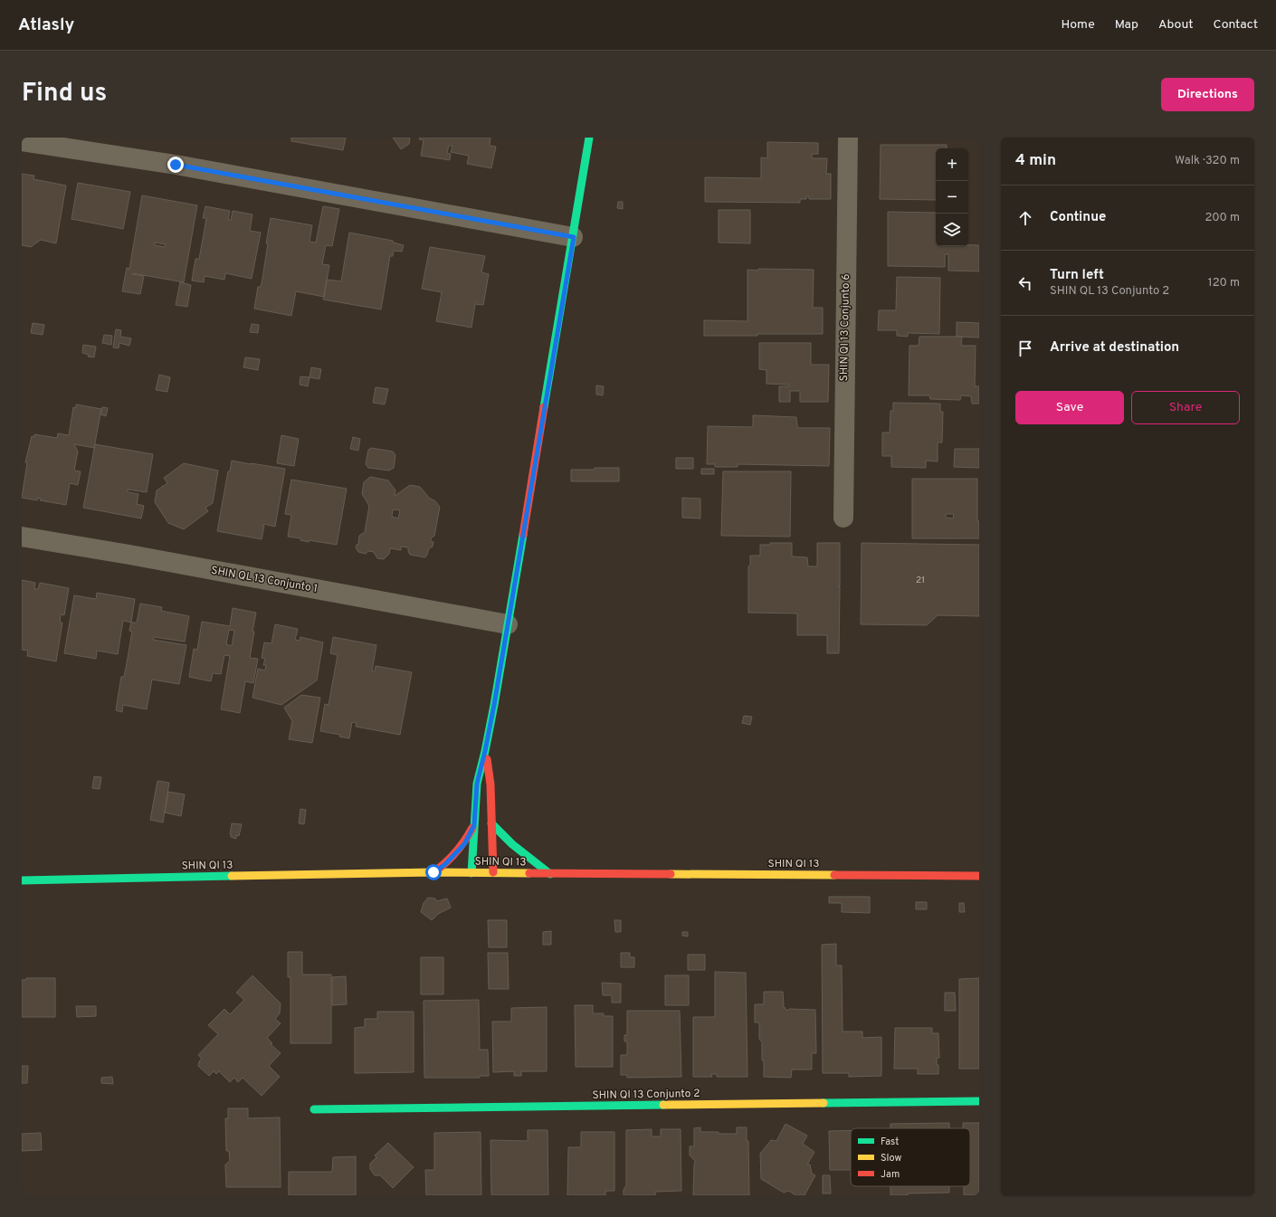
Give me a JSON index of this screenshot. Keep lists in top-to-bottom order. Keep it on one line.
{"streets":{"street":["SHIN QI 13 Conjunto 6","SHIN QL 13 Conjunto 1","SHIN QI 13","SHIN QI 13 Conjunto 2"]},"house_numbers":["21"],"legend":["Fast","Slow","Jam"],"page":{"header":"Atlasly","nav":["Home","Map","About","Contact"],"title":"Find us","buttons":["Directions",["Save","Share"]],"heading":["4 min","Walk · 320 m"],"map_buttons":["+","−"],"list":[["Continue","200 m"],["Turn left","SHIN QL 13 Conjunto 2","120 m"],"Arrive at destination"]}}
